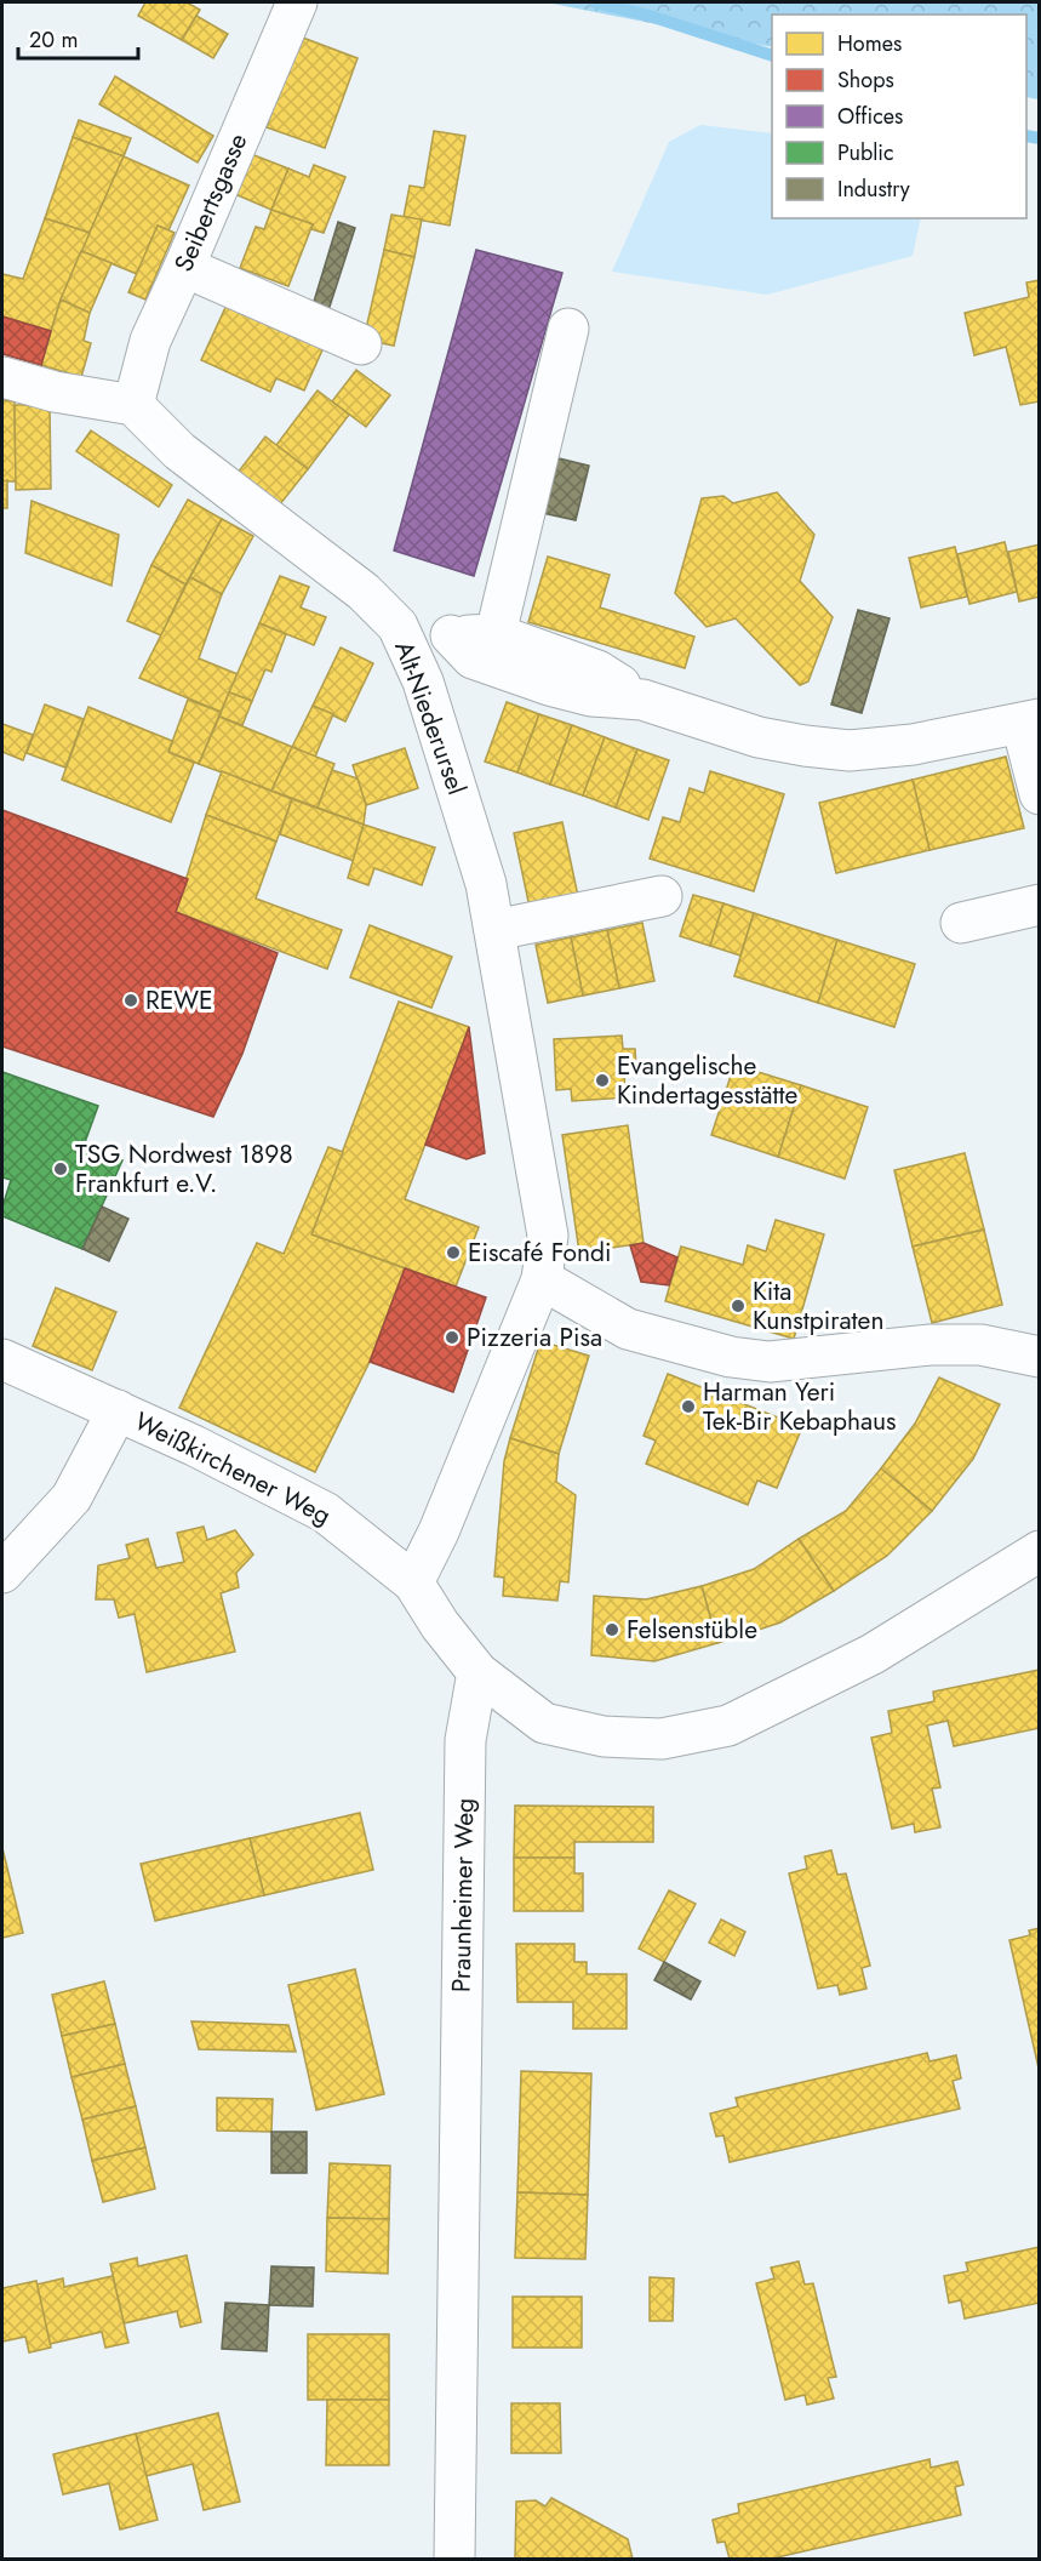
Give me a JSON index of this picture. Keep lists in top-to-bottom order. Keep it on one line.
{"streets":{"street":["Seibertsgasse","Alt-Niederursel","Weißkirchener Weg","Praunheimer Weg"]},"crossings":[["Seibertsgasse","Alt-Niederursel"]],"places":["REWE","Evangelische Kindertagesstätte","TSG Nordwest 1898 Frankfurt e.V.","Eiscafé Fondi","Kita Kunstpiraten","Pizzeria Pisa","Harman Yeri Tek-Bir Kebaphaus","Felsenstüble"],"legend":["Homes","Shops","Offices","Public","Industry"],"scale_bar":"20 m"}
